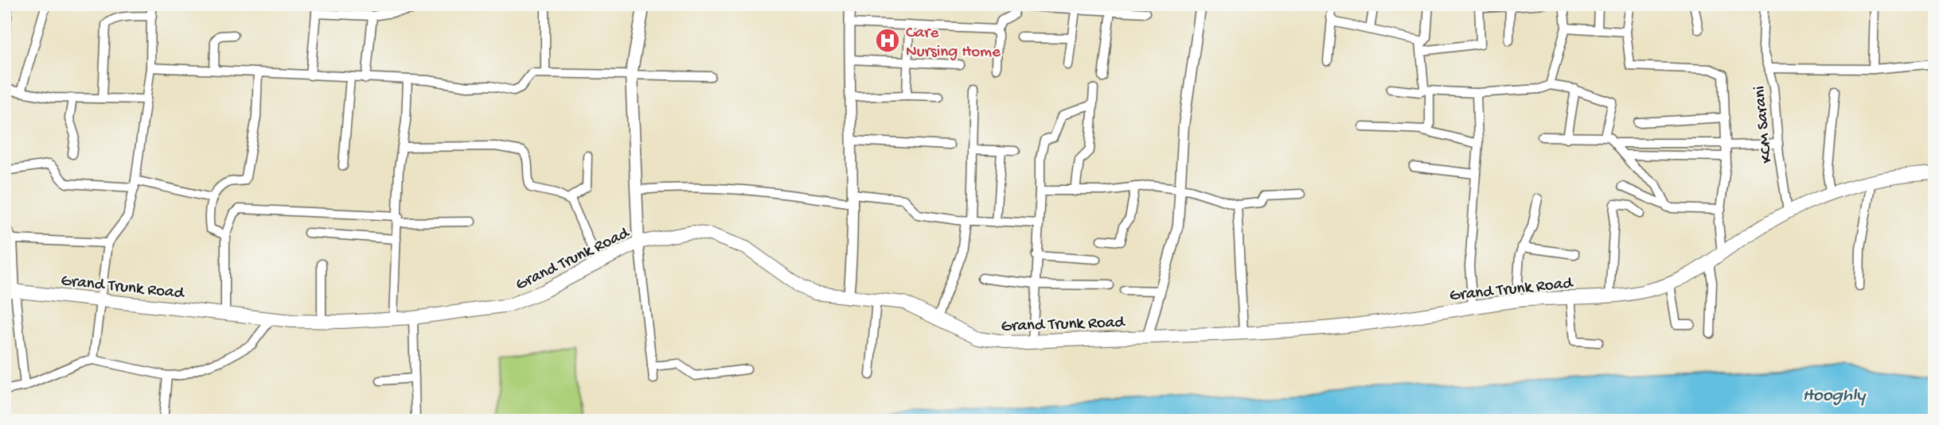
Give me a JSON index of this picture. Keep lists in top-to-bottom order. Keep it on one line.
{"streets":{"main road":["Grand Trunk Road"],"street":["KCM Sarani"]},"crossings":[["KCM Sarani","Grand Trunk Road"]],"water":["Hooghly"],"places":{"hospital":["Care Nursing Home"]}}
